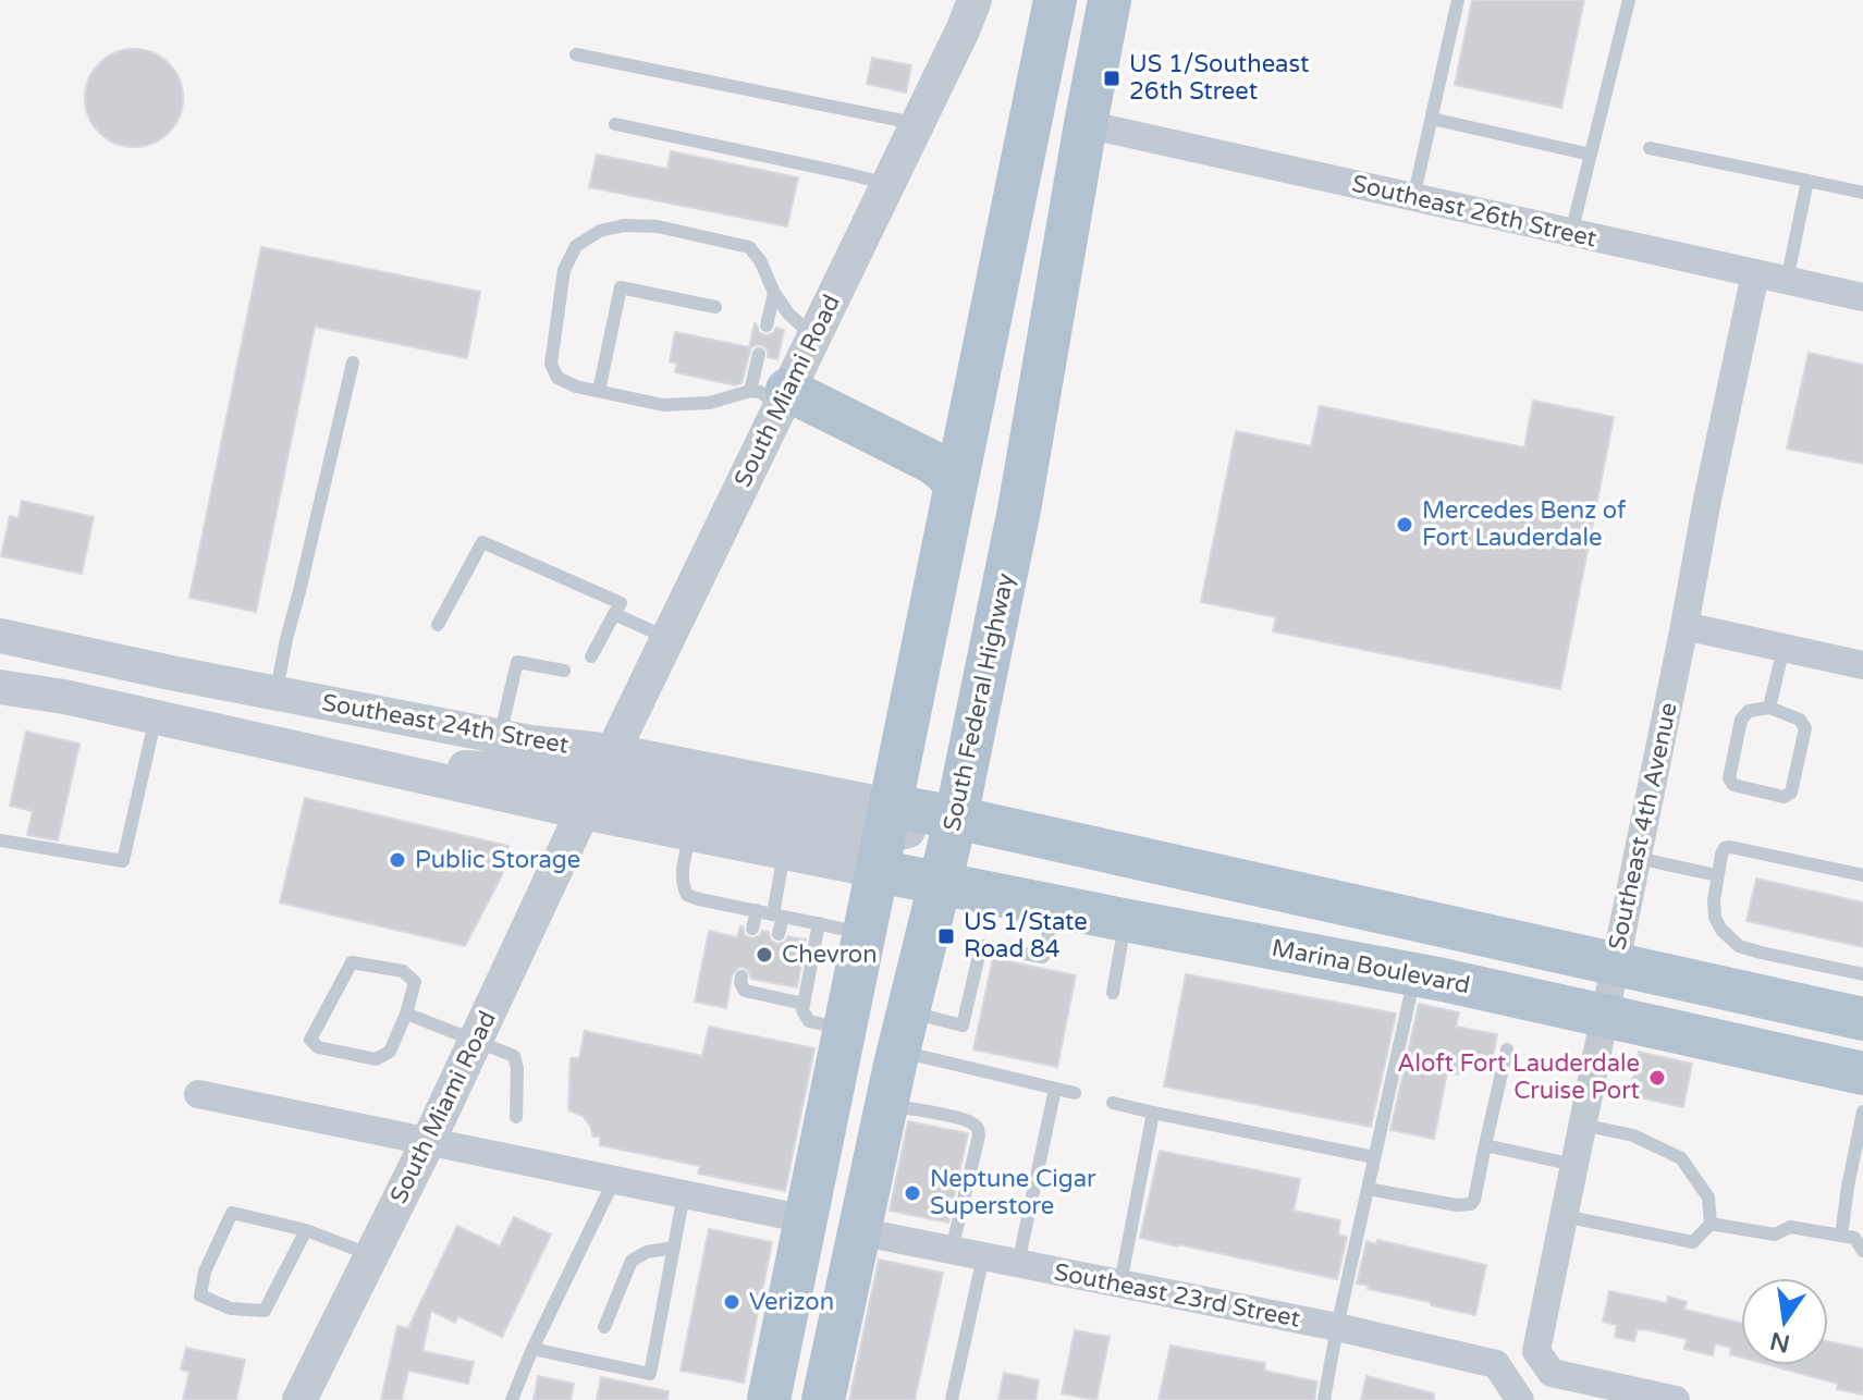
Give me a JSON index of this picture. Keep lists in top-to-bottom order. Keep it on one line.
{"streets":{"main road":["South Federal Highway","Marina Boulevard"],"street":["Southeast 26th Street","South Miami Road","Southeast 24th Street","Southeast 4th Avenue","Southeast 23rd Street"]},"crossings":[["Southeast 26th Street","South Federal Highway"],["Southeast 26th Street","Southeast 4th Avenue"],["South Miami Road","Southeast 24th Street"],["South Federal Highway","Marina Boulevard"],["South Federal Highway","Southeast 23rd Street"],["Southeast 24th Street","Marina Boulevard"],["Southeast 4th Avenue","Marina Boulevard"]],"places":{"transit":["US 1/Southeast 26th Street","US 1/State Road 84"],"other":["Mercedes Benz of Fort Lauderdale","Public Storage","Chevron","Aloft Fort Lauderdale Cruise Port","Neptune Cigar Superstore","Verizon"]},"north":"bottom"}
